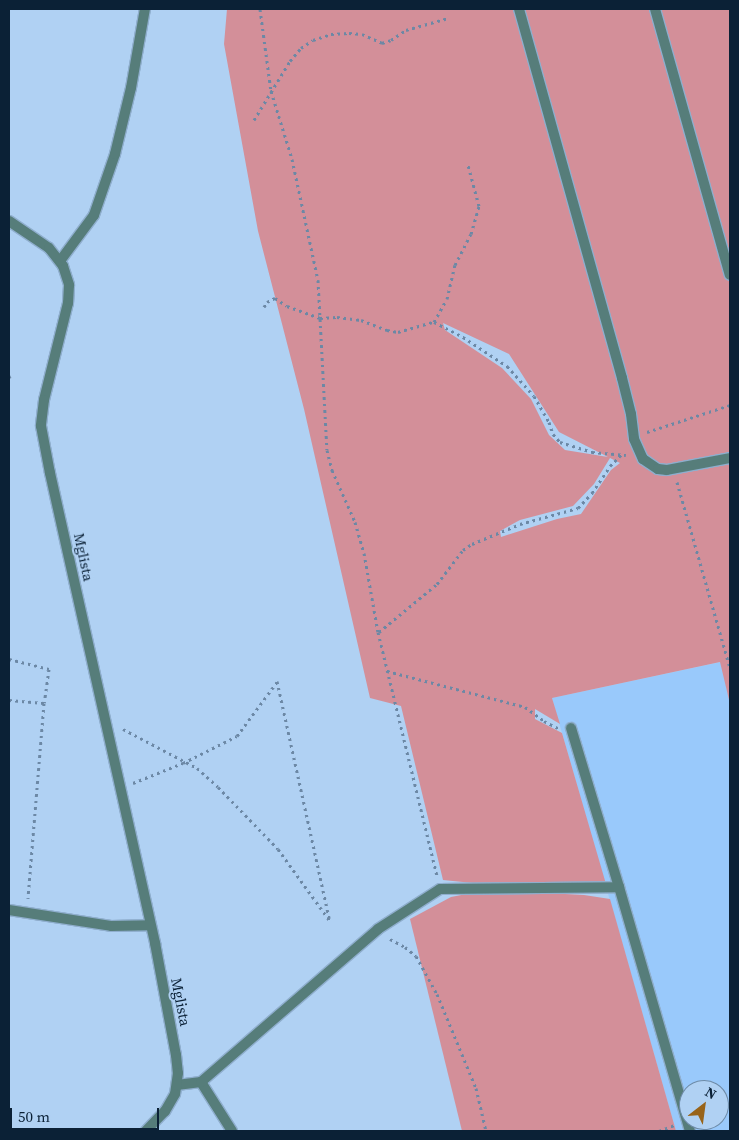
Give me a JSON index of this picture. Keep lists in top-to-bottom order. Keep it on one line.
{"streets":{"street":["Mglista"]},"scale_bar":"50 m","north":"top right"}
